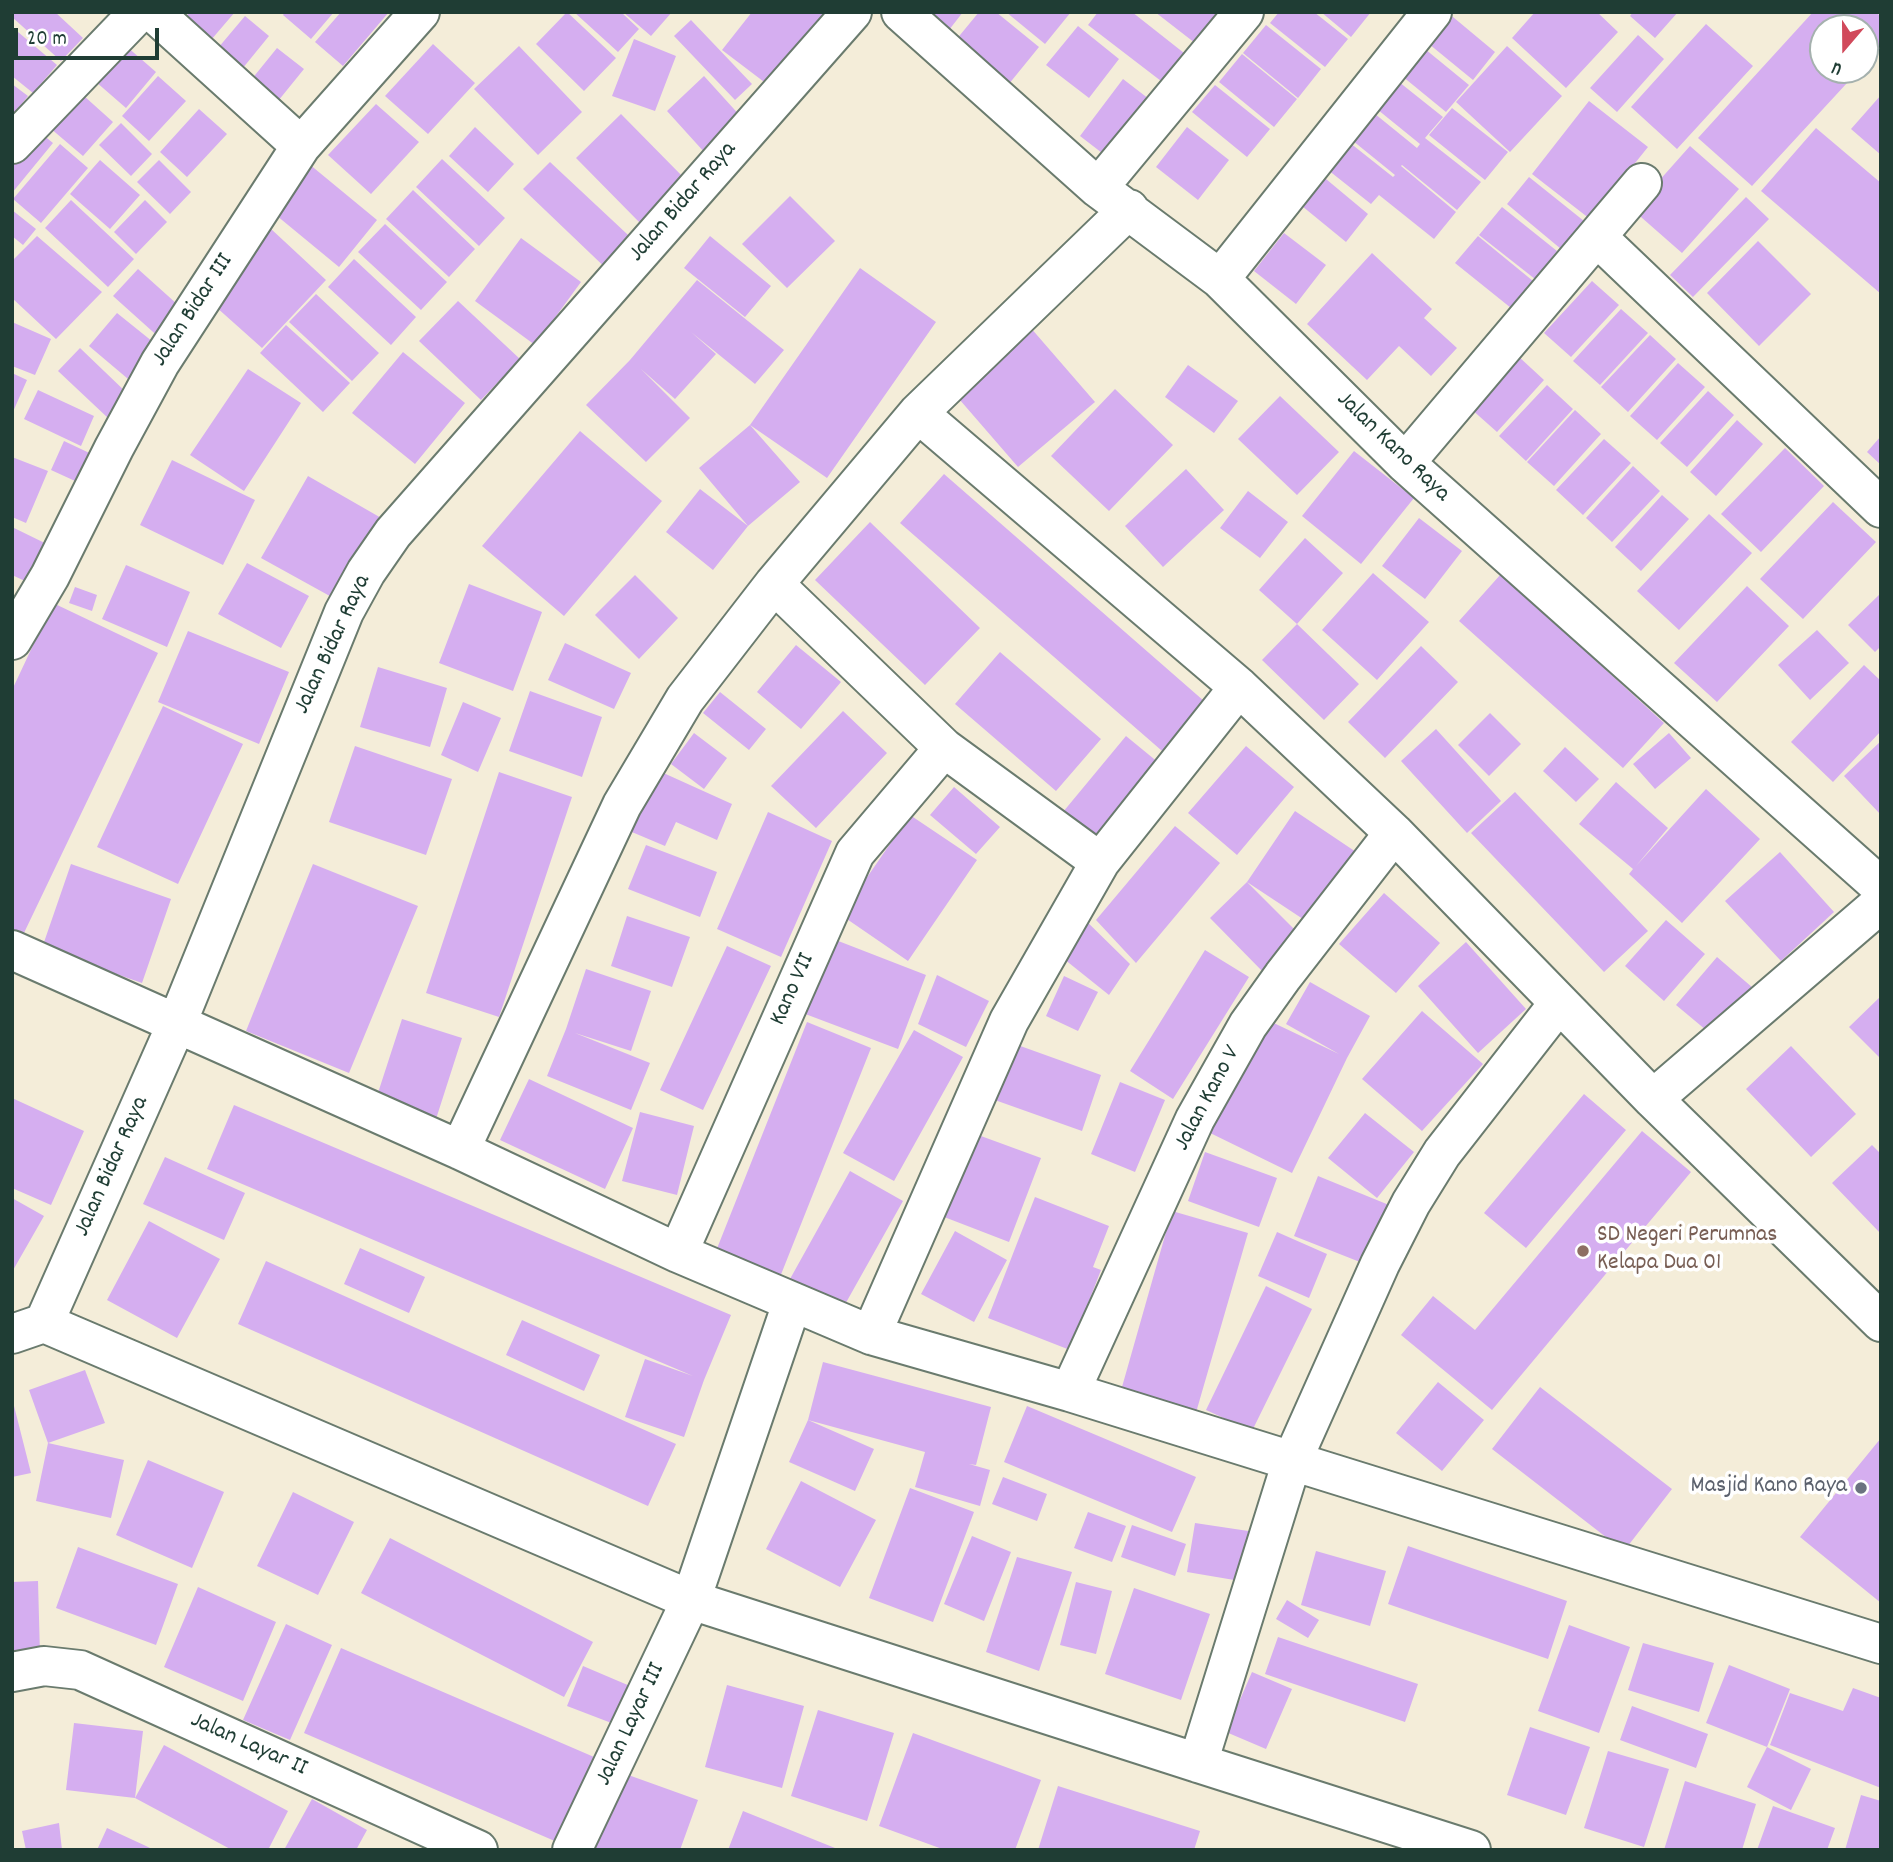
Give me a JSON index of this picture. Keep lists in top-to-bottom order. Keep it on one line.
{"streets":{"street":["Jalan Bidar Raya","Jalan Bidar III","Jalan Kano Raya","Kano VII","Jalan Kano V","Jalan Layar III","Jalan Layar II"]},"places":["SD Negeri Perumnas Kelapa Dua 01","Masjid Kano Raya"],"scale_bar":"20 m","north":"bottom"}
